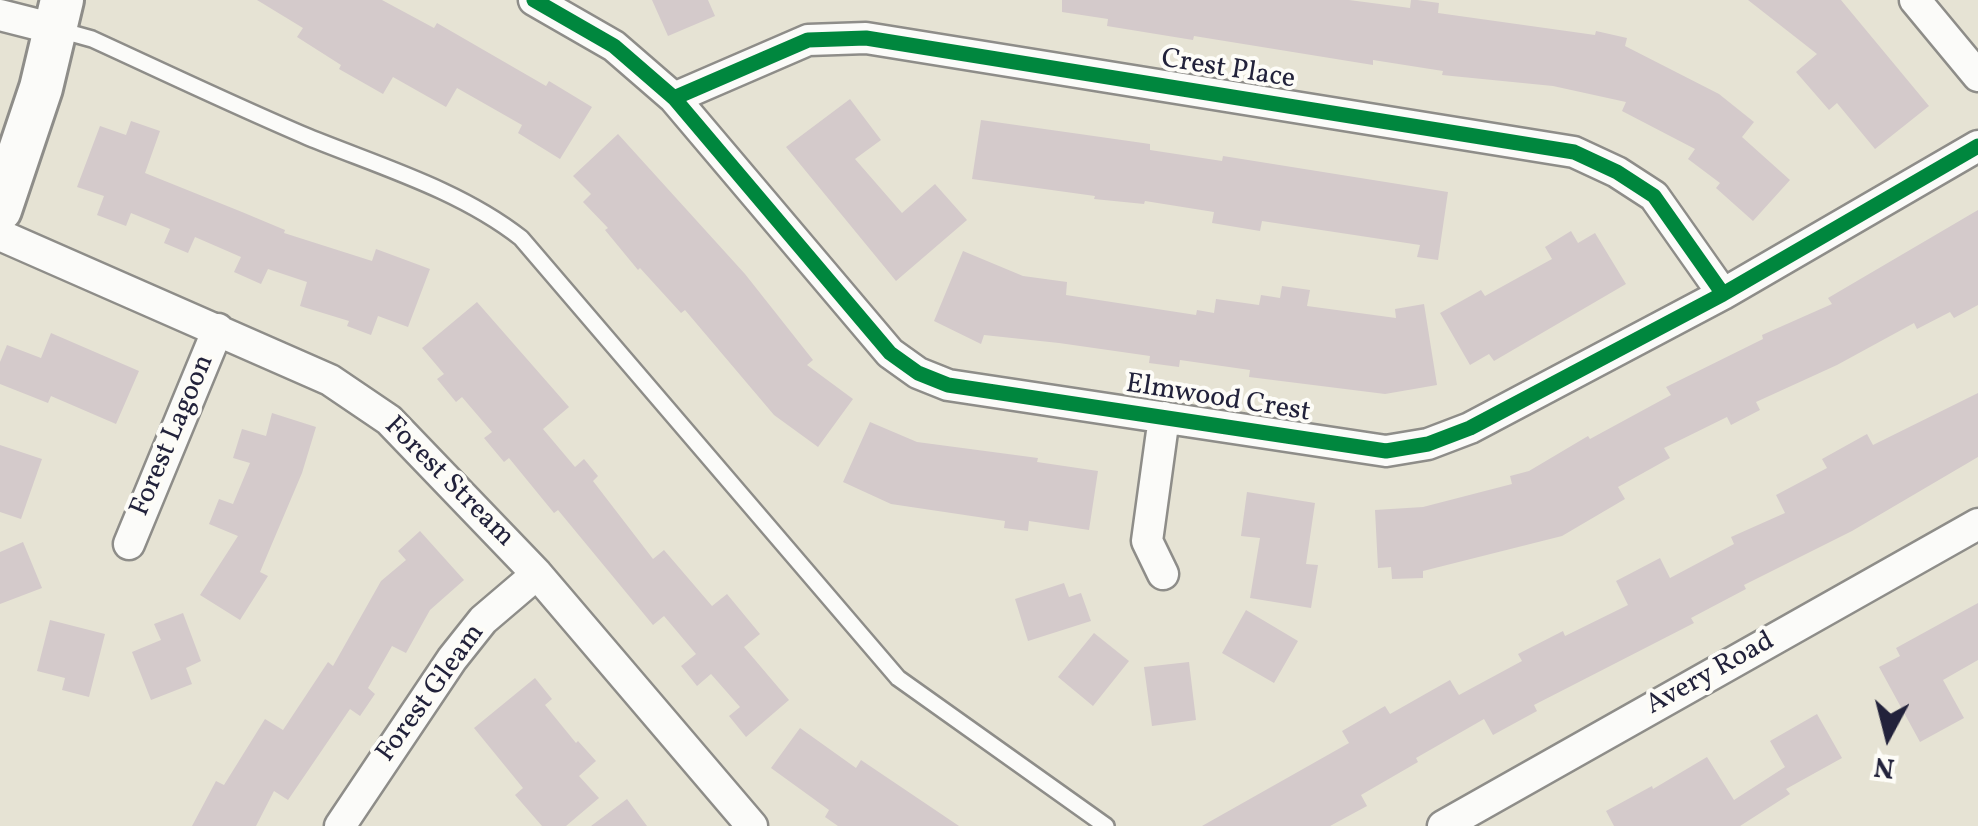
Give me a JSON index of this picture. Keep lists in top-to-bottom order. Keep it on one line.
{"streets":{"street":["Crest Place","Elmwood Crest","Forest Lagoon","Forest Stream","Avery Road","Forest Gleam"]},"crossings":[["Crest Place","Elmwood Crest"],["Forest Lagoon","Forest Stream"],["Forest Stream","Forest Gleam"]],"north":"bottom"}
